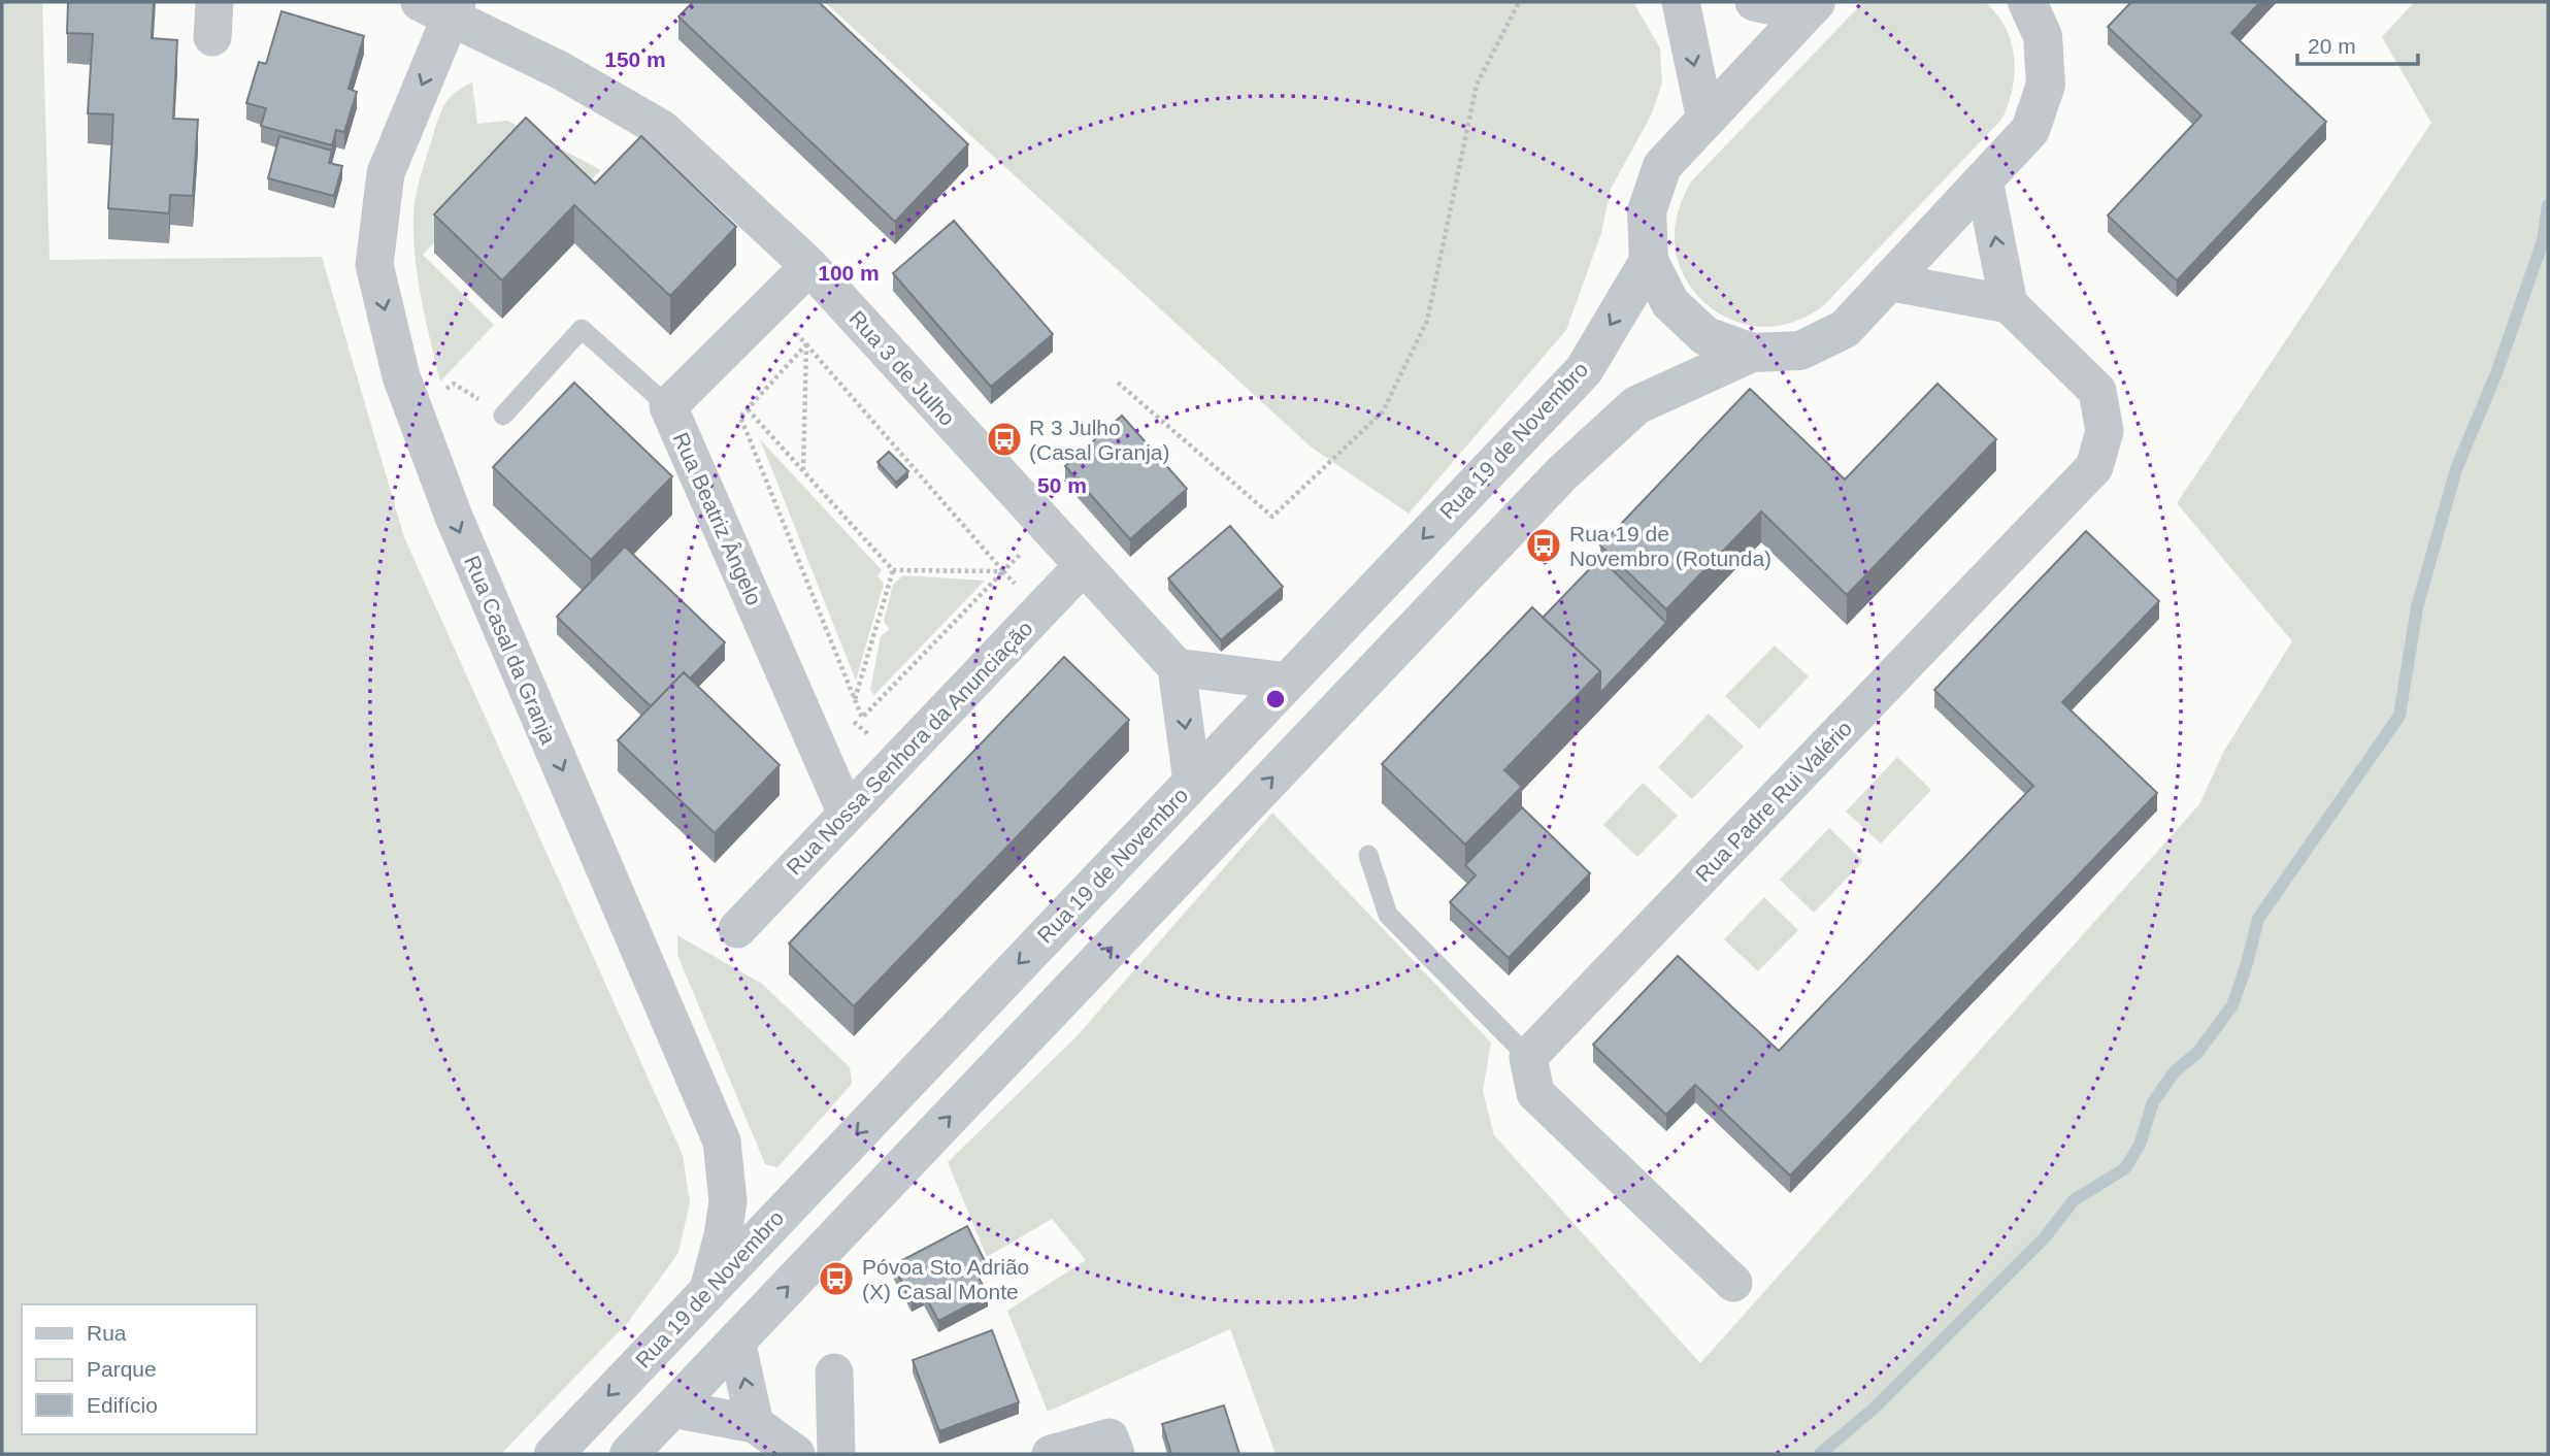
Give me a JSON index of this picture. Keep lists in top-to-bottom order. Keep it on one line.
{"streets":{"street":["Rua 3 de Julho","Rua 19 de Novembro","Rua Beatriz Ângelo","Rua Casal da Granja","Rua Nossa Senhora da Anunciação","Rua Padre Rui Valério"]},"crossings":[["Rua 3 de Julho","Rua Beatriz Ângelo"],["Rua 3 de Julho","Rua Casal da Granja"],["Rua 3 de Julho","Rua Nossa Senhora da Anunciação"],["Rua 19 de Novembro","Rua Casal da Granja"],["Rua Beatriz Ângelo","Rua Nossa Senhora da Anunciação"]],"one_way":["Rua Casal da Granja"],"places":{"bus stop":["R 3 Julho (Casal Granja)","Rua 19 de Novembro (Rotunda)","Póvoa Sto Adrião (X) Casal Monte"]},"legend":["Rua","Parque","Edifício"],"scale_bar":"20 m","rings":["150 m","100 m","50 m"]}
